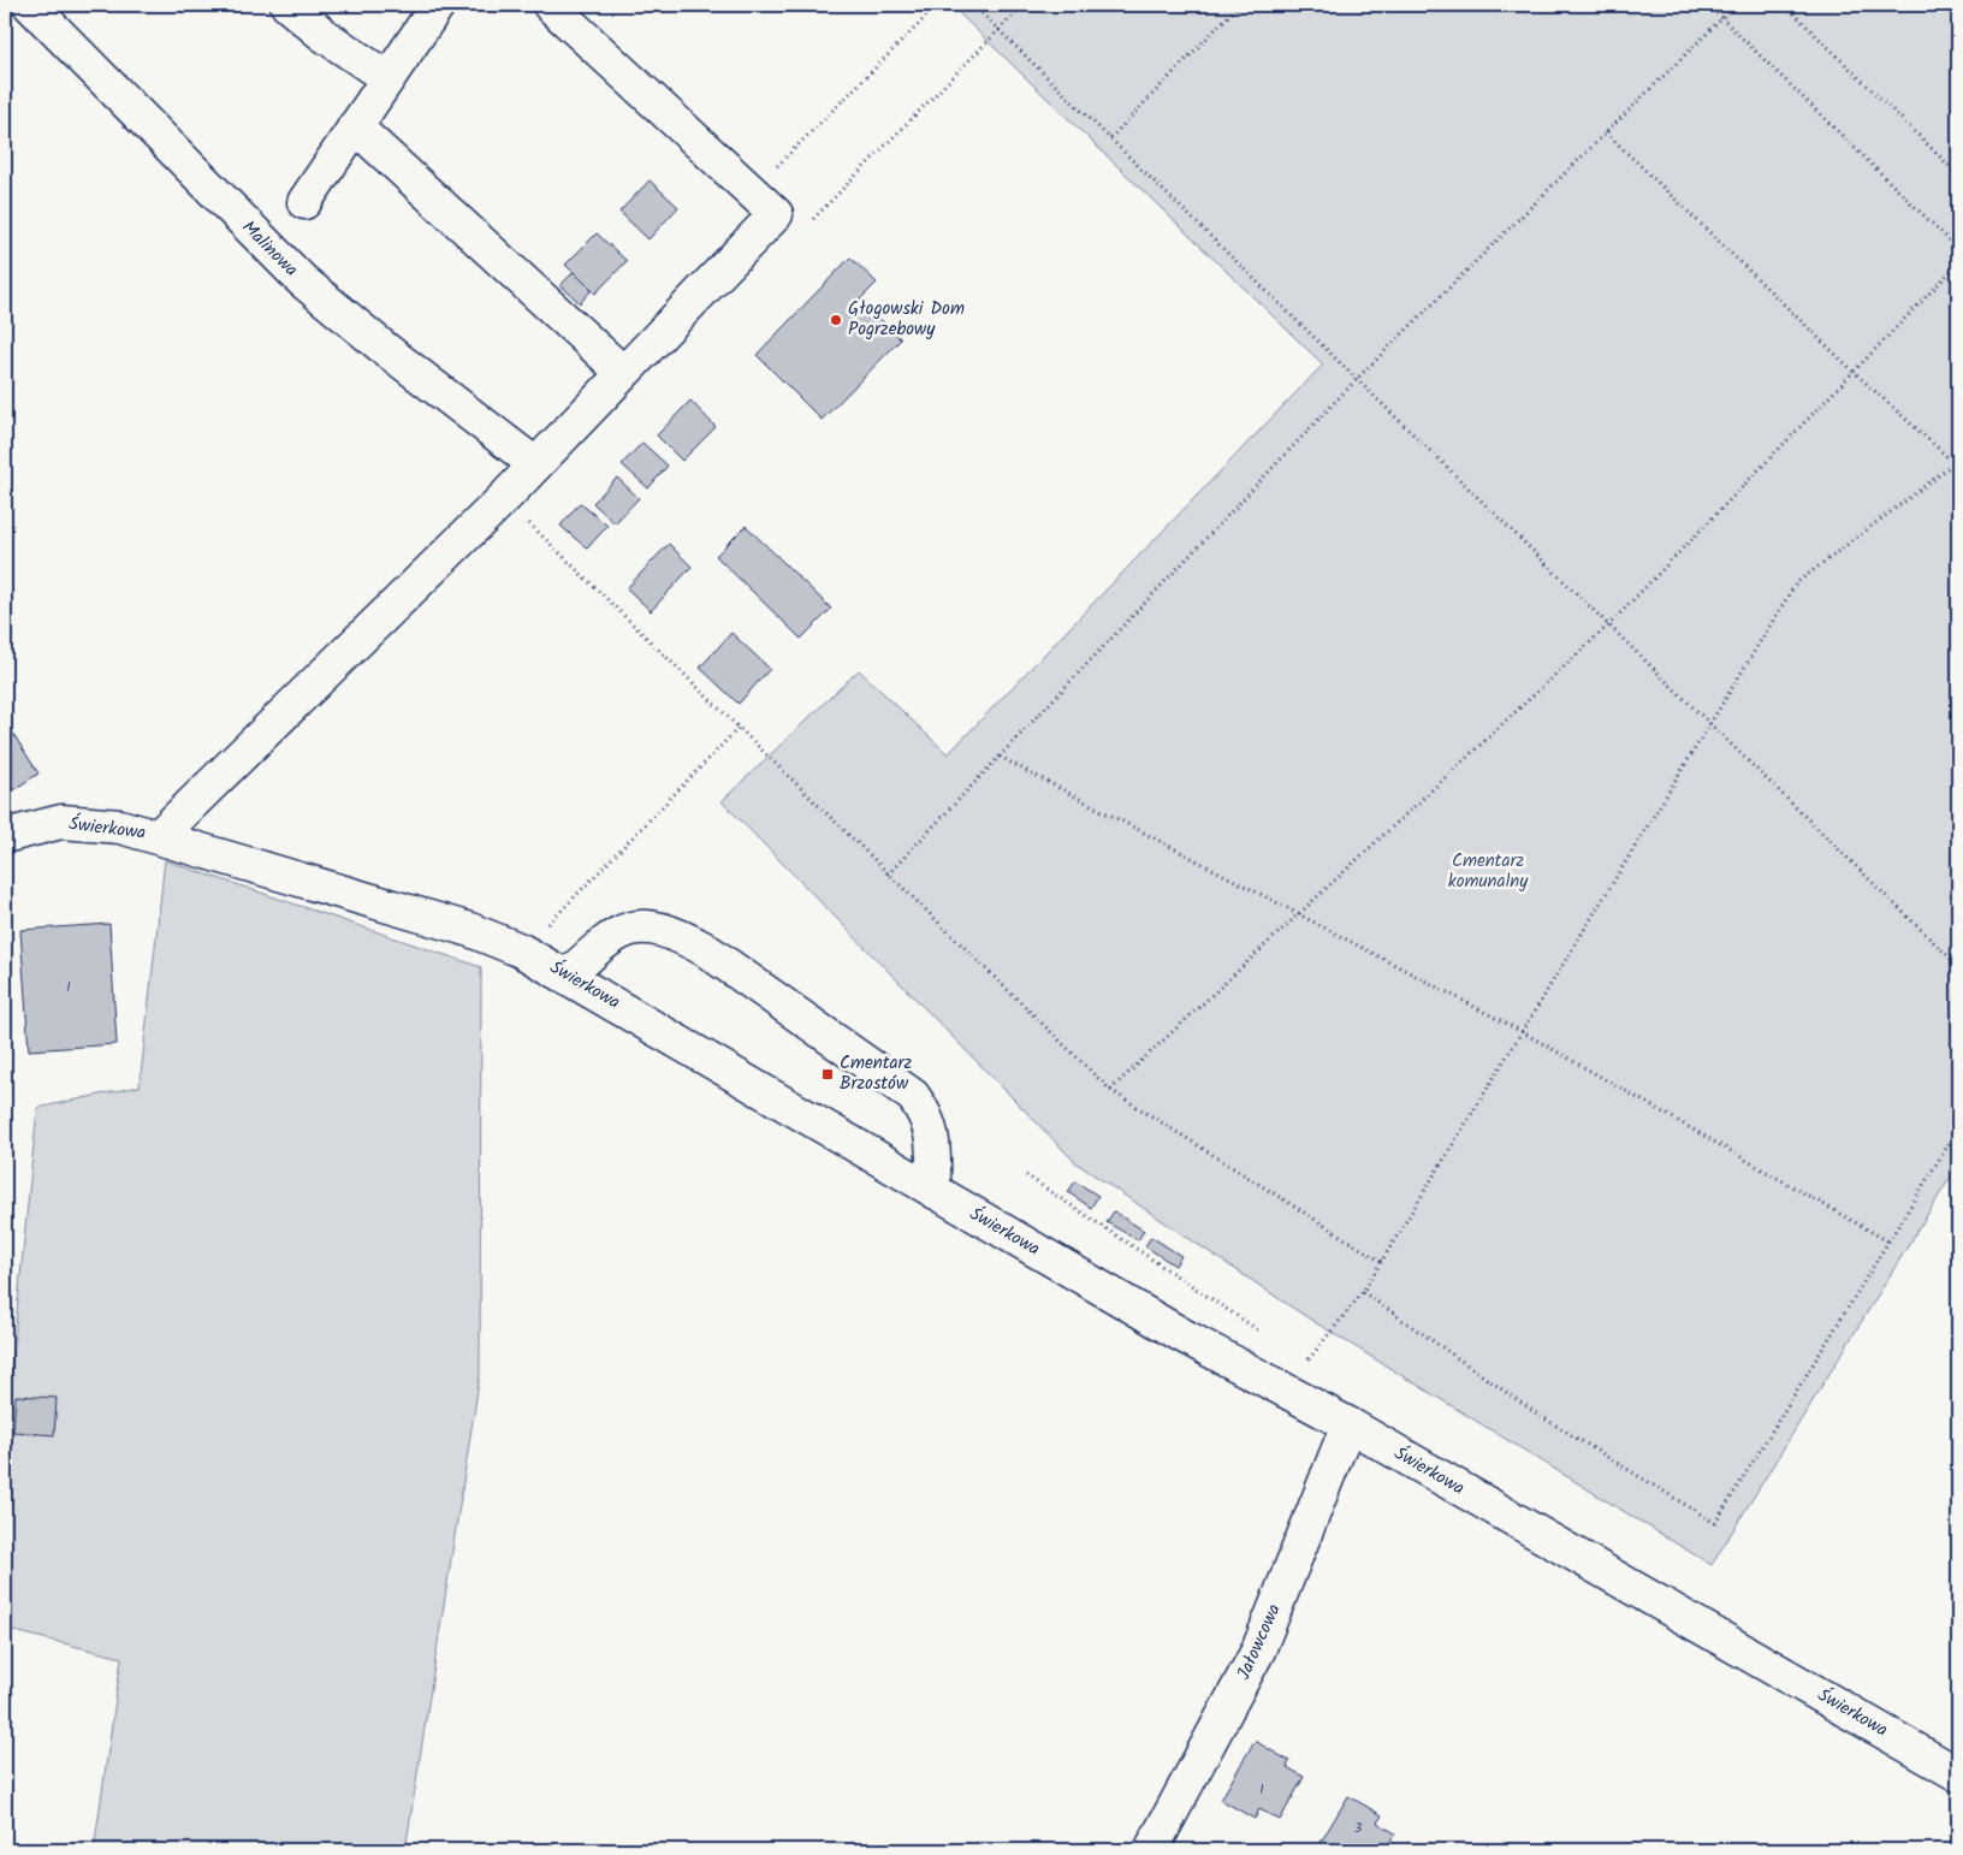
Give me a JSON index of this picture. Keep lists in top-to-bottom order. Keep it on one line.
{"streets":{"street":["Malinowa","Świerkowa","Jałowcowa"]},"crossings":[["Świerkowa","Jałowcowa"]],"parks":["Cmentarz komunalny"],"places":{"other":["Głogowski Dom Pogrzebowy"],"transit":["Cmentarz Brzostów"]},"house_numbers":["1","1","3"]}
